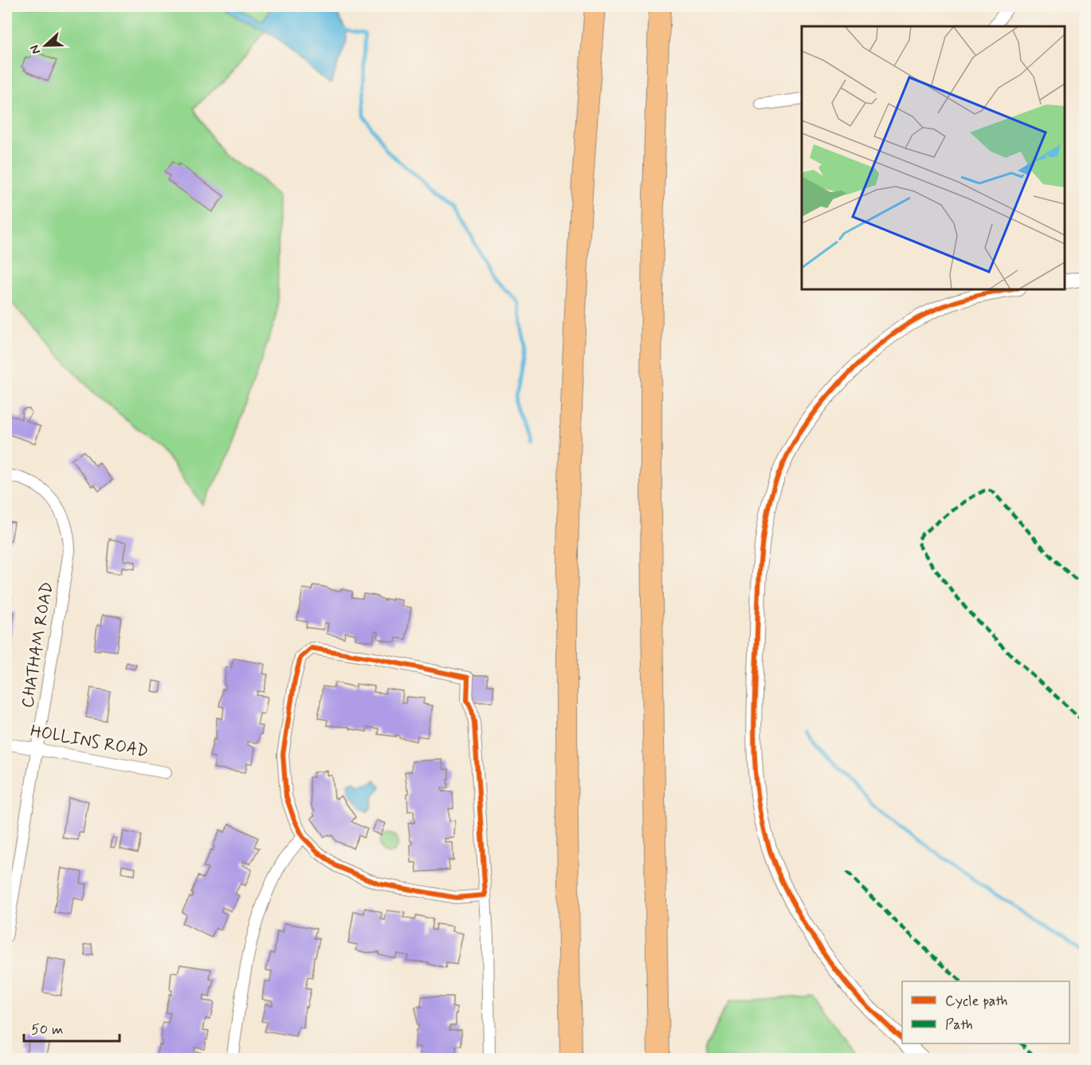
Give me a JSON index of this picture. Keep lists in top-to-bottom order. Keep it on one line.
{"streets":{"street":["CHATHAM ROAD","HOLLINS ROAD"]},"crossings":[["CHATHAM ROAD","HOLLINS ROAD"]],"legend":["Cycle path","Path"],"scale_bar":"50 m","north":"left"}
